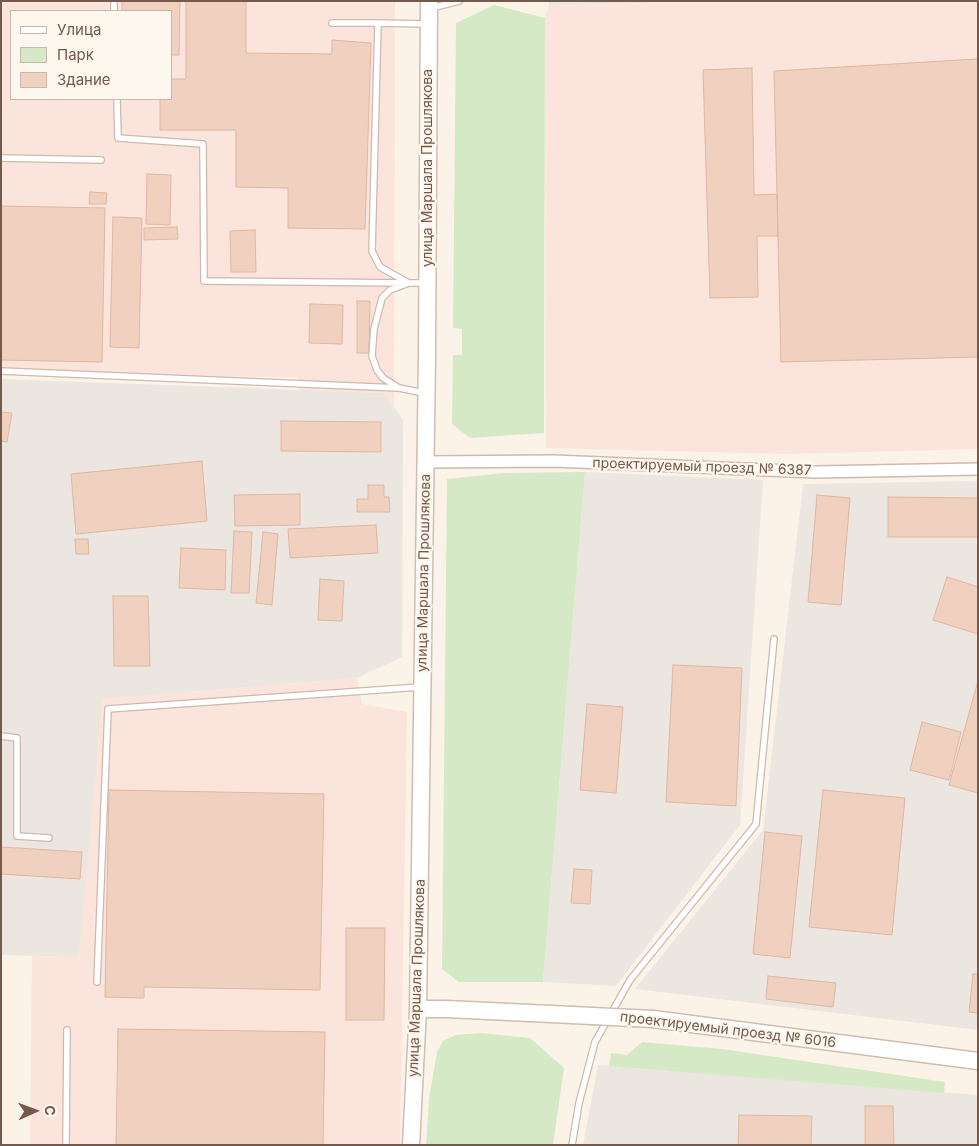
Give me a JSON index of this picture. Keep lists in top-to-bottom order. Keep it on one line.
{"streets":{"main road":["улица Маршала Прошлякова","проектируемый проезд № 6016"],"street":["проектируемый проезд № 6387"]},"crossings":[["улица Маршала Прошлякова","проектируемый проезд № 6387"],["улица Маршала Прошлякова","проектируемый проезд № 6016"]],"legend":["Улица","Парк","Здание"],"north":"right"}
